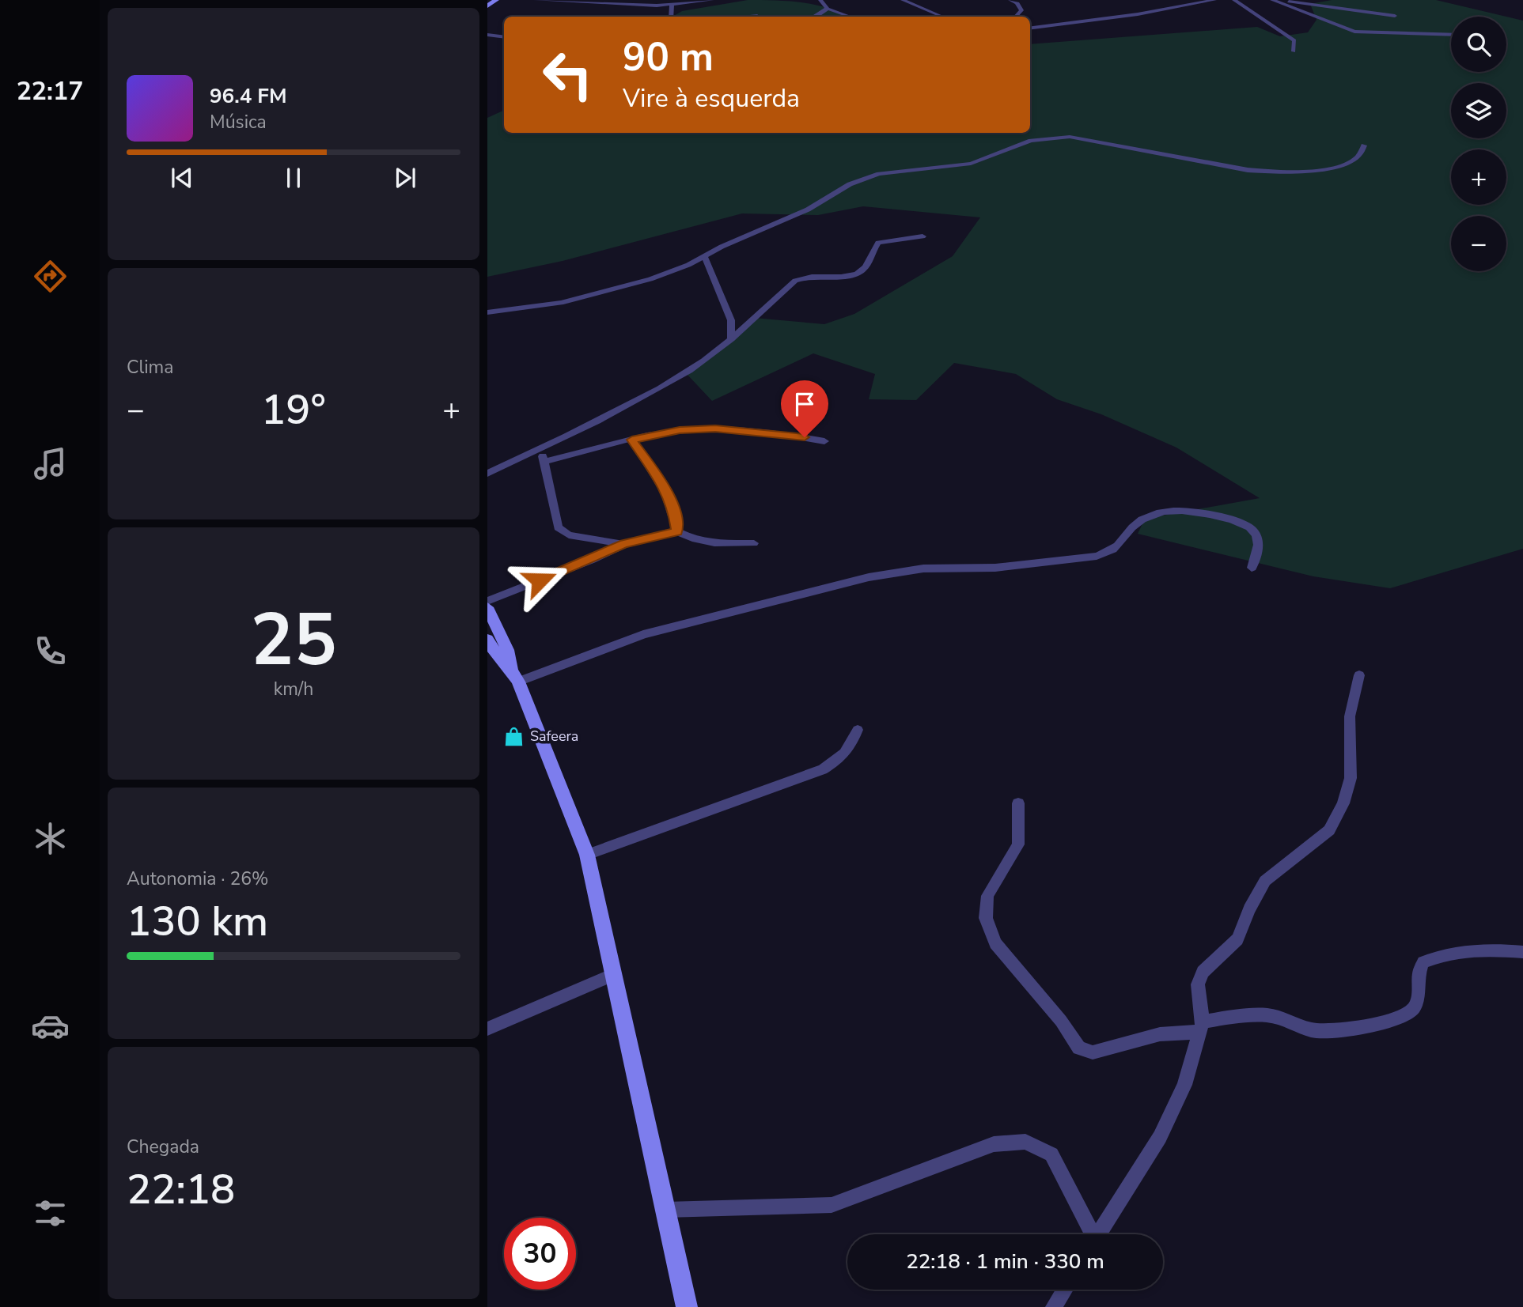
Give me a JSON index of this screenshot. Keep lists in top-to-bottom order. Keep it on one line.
{"places":{"shop":["Safeera"]},"page":{"tabs":"22:17","map_buttons":["+","−"],"turn":["90 m","Vire à esquerda"],"song":["96.4 FM","Música"],"tile":["Clima",["25","km/h"],["Autonomia · 26%","130 km"],["Chegada","22:18"]],"heat":["−","19°","+"],"limit":"30","trip":"22:18 · 1 min · 330 m"}}
